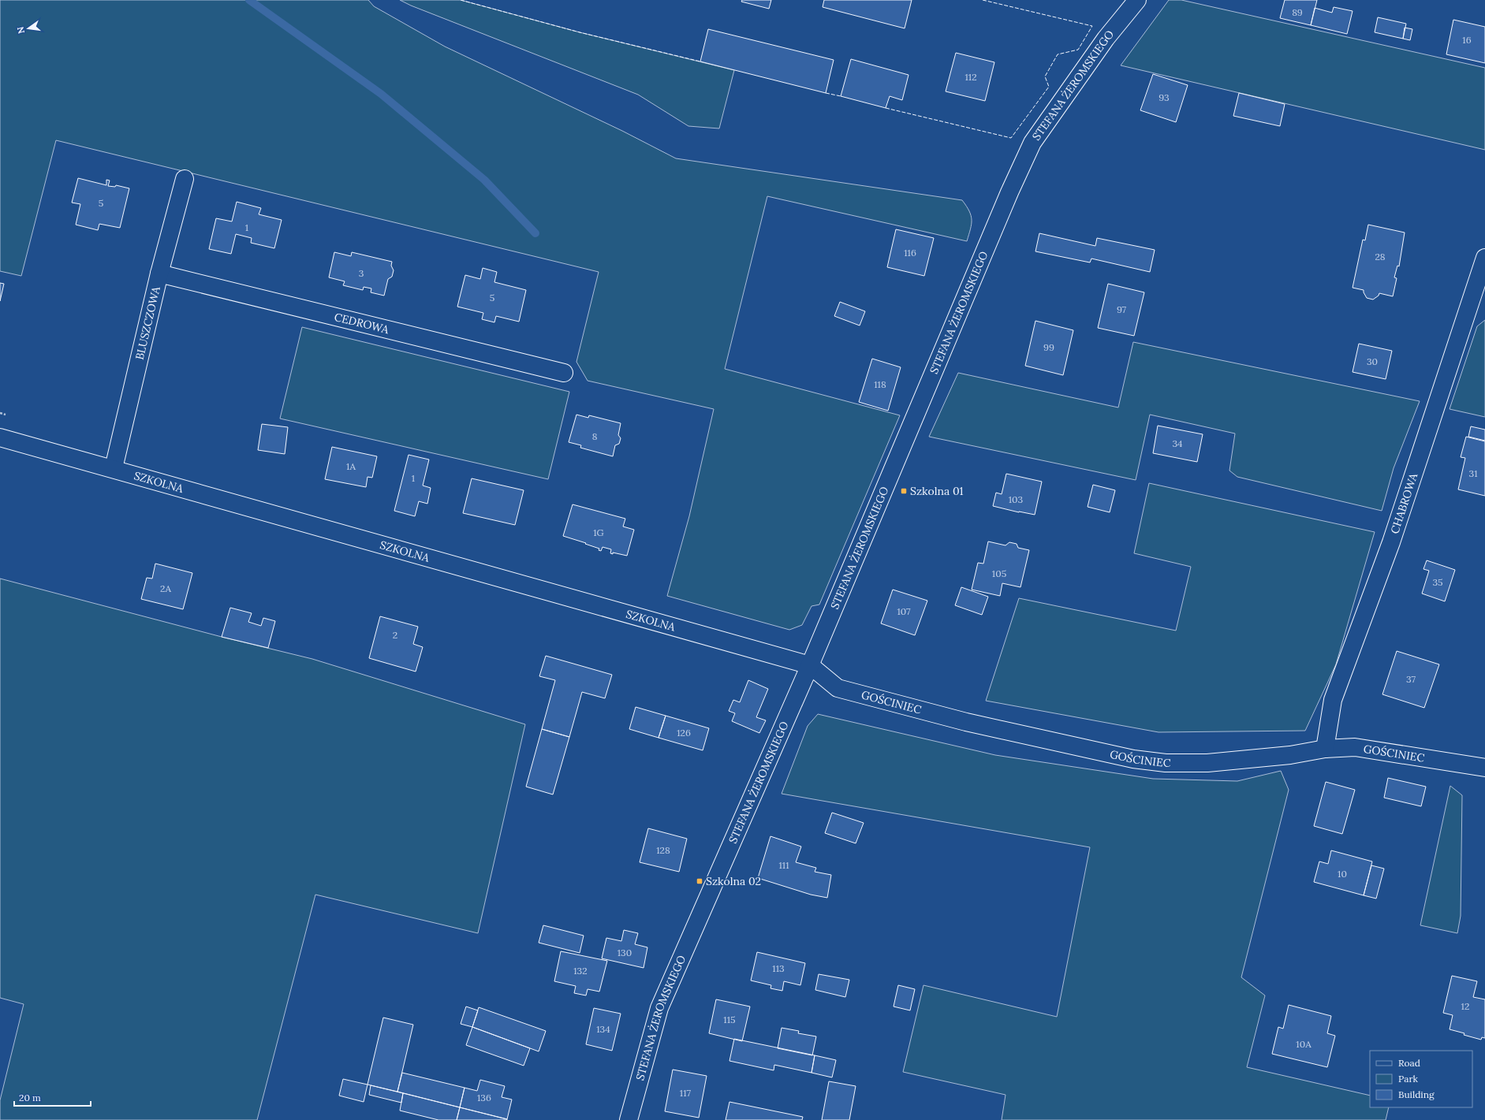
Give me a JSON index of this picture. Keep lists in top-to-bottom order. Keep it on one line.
{"streets":{"street":["STEFANA ŻEROMSKIEGO","BLUSZCZOWA","CEDROWA","SZKOLNA","CHABROWA","GOŚCINIEC"]},"crossings":[["STEFANA ŻEROMSKIEGO","SZKOLNA"],["STEFANA ŻEROMSKIEGO","GOŚCINIEC"],["BLUSZCZOWA","CEDROWA"],["BLUSZCZOWA","SZKOLNA"],["SZKOLNA","GOŚCINIEC"],["CHABROWA","GOŚCINIEC"]],"places":{"transit":["Szkolna 01","Szkolna 02"]},"house_numbers":["89","16","112","93","5","1","116","28","3","5","97","99","30","118","8","34","1A","31","1","103","1G","105","35","2A","107","2","37","126","128","111","10","130","113","132","12","115","134","10A","117","136"],"legend":["Road","Park","Building"],"scale_bar":"20 m","north":"left"}
